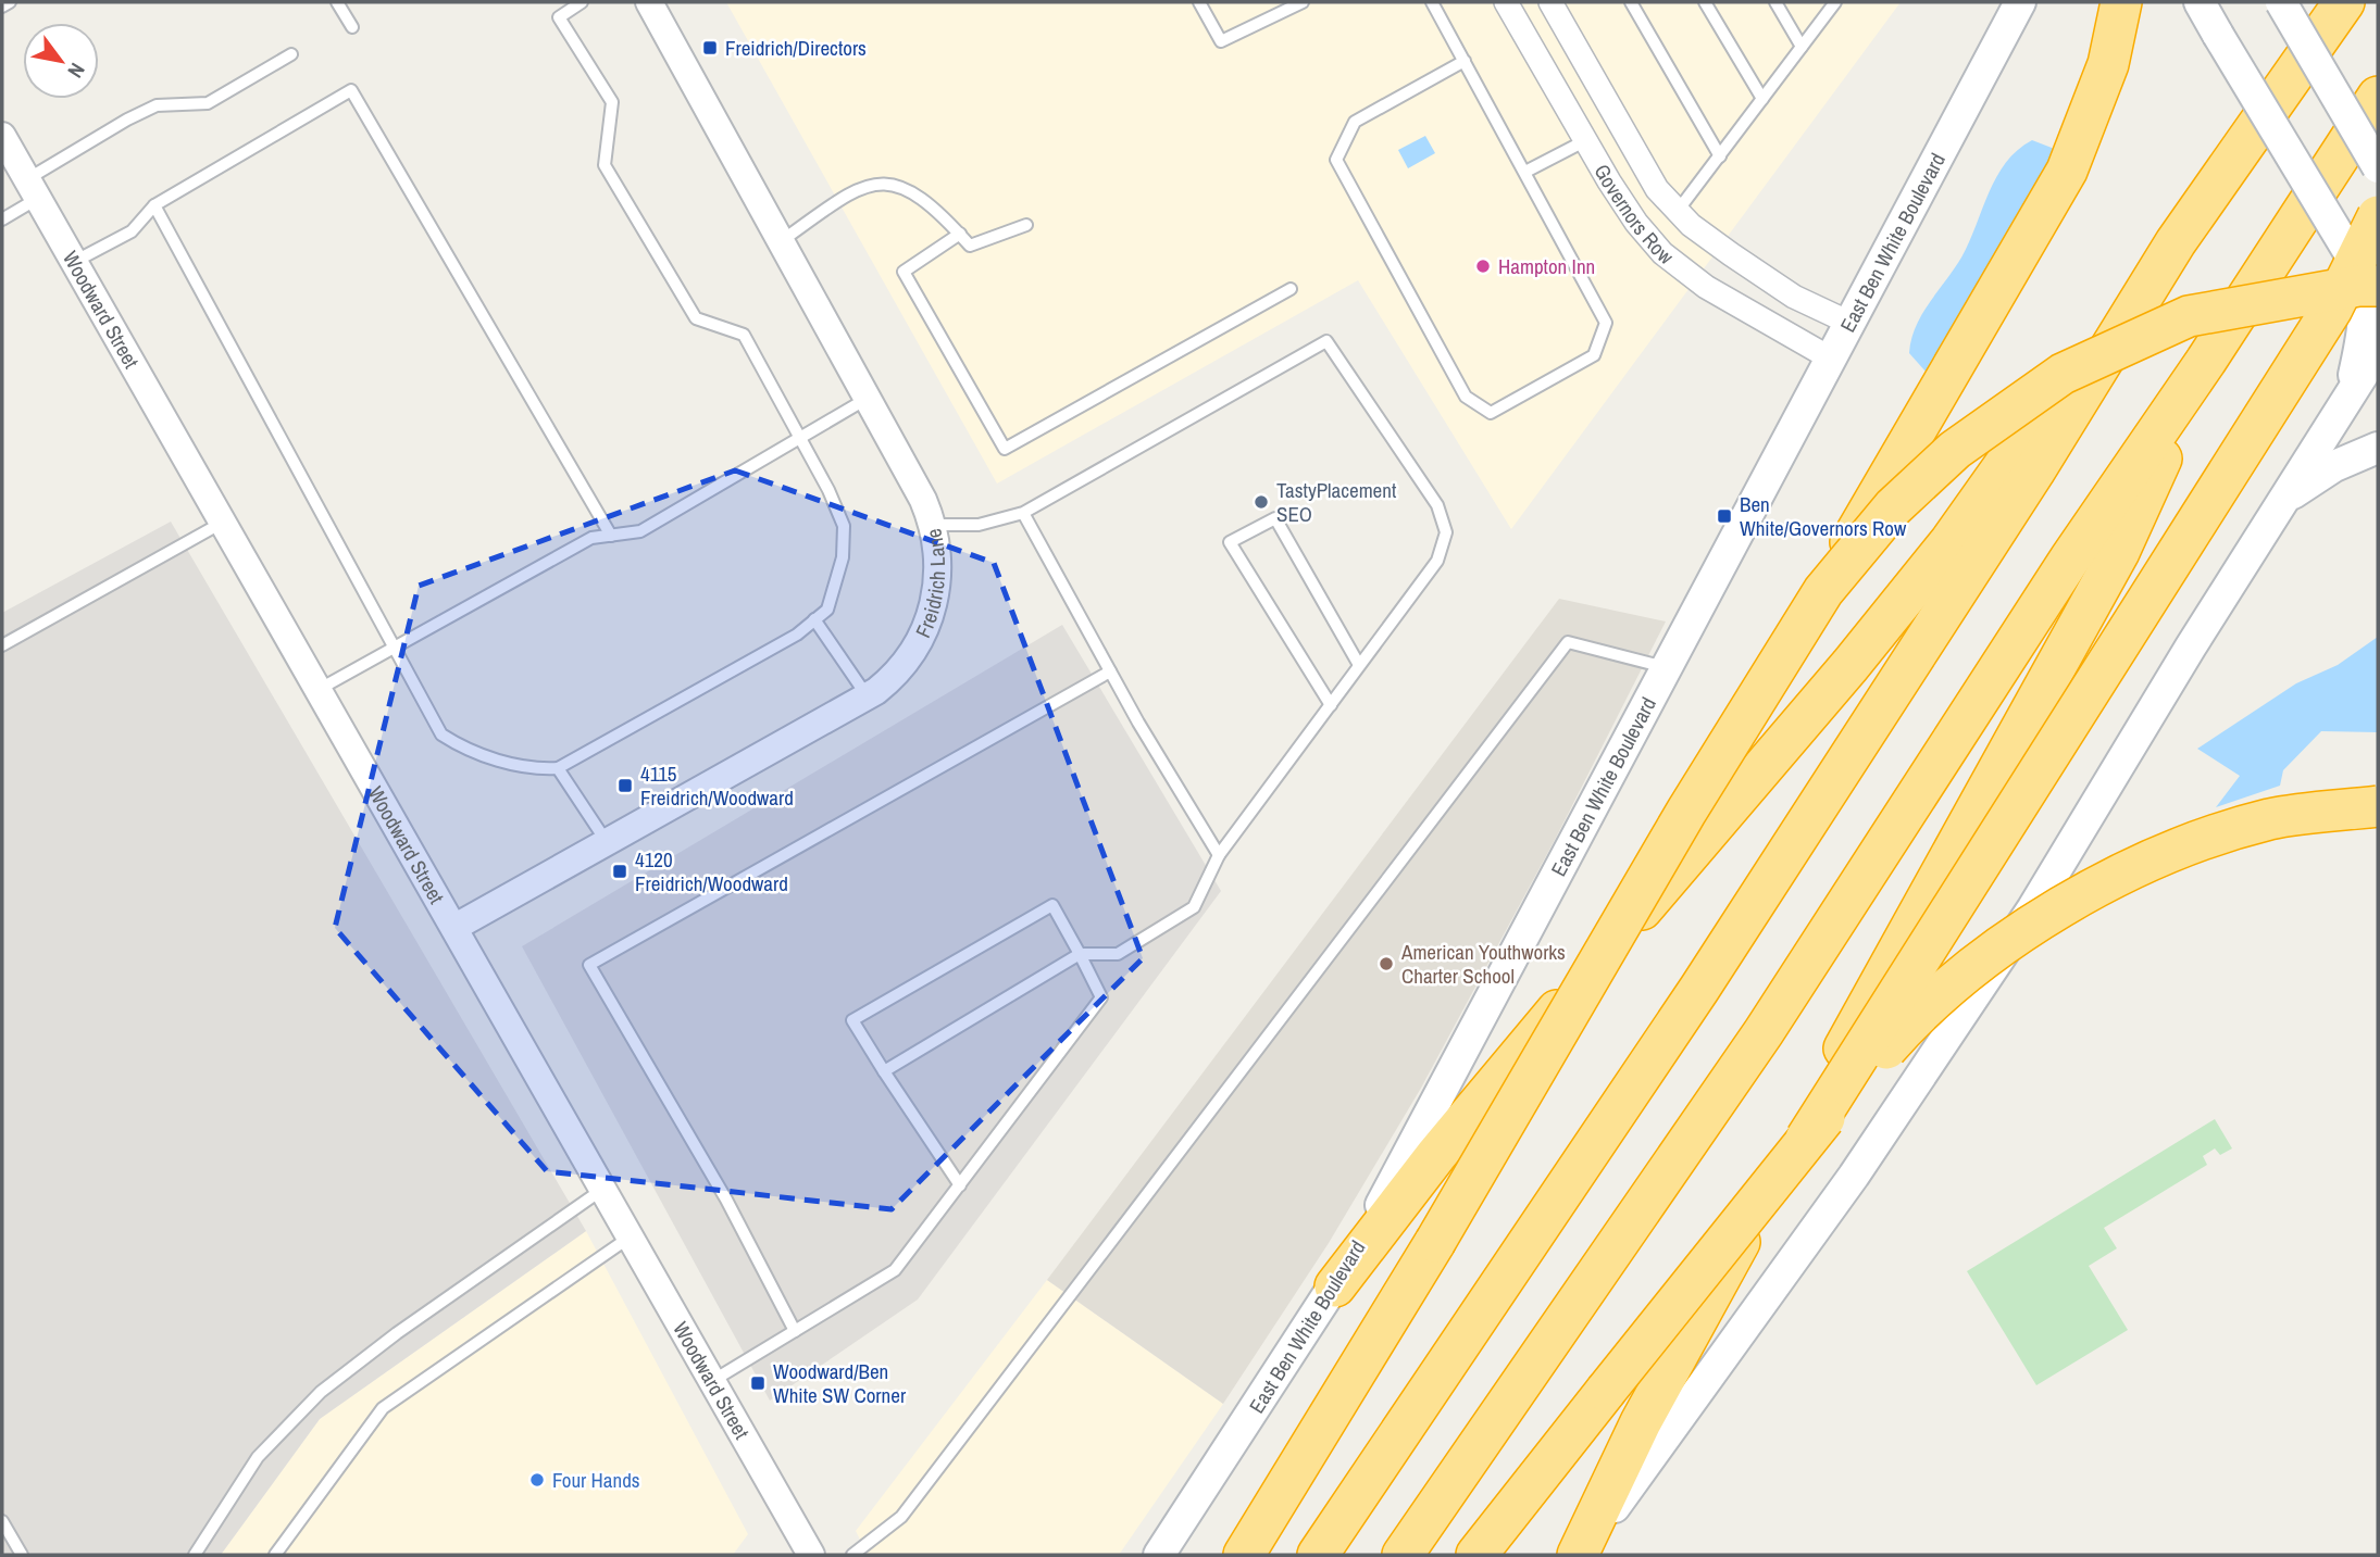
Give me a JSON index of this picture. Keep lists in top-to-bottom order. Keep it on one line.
{"streets":{"main road":["East Ben White Boulevard"],"street":["Governors Row","Woodward Street","Freidrich Lane"]},"crossings":[["Governors Row","East Ben White Boulevard"],["Woodward Street","Freidrich Lane"]],"places":{"transit":["Freidrich/Directors","Ben White/Governors Row","4115 Freidrich/Woodward","4120 Freidrich/Woodward","Woodward/Ben White SW Corner"],"other":["Hampton Inn","TastyPlacement SEO","American Youthworks Charter School","Four Hands"]},"north":"bottom right"}
